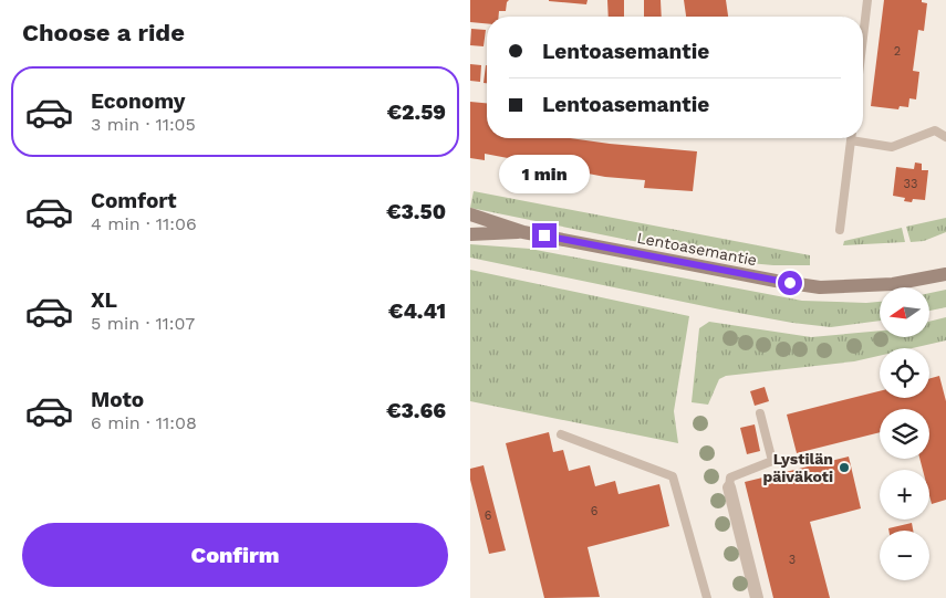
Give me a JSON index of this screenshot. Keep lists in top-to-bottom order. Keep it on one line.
{"streets":{"main road":["Lentoasemantie"]},"places":["Lystilän päiväkoti"],"house_numbers":["2","33","6","6","3"],"north":"left","page":{"heading":"Choose a ride","banner":["Lentoasemantie","Lentoasemantie"],"list":[{"name":"Economy","note":"3 min · 11:05","value":"€2.59"},{"name":"Comfort","note":"4 min · 11:06","value":"€3.50"},{"name":"XL","note":"5 min · 11:07","value":"€4.41"},{"name":"Moto","note":"6 min · 11:08","value":"€3.66"}],"bubble":"1 min","map_buttons":["+","−"],"buttons":"Confirm"}}
